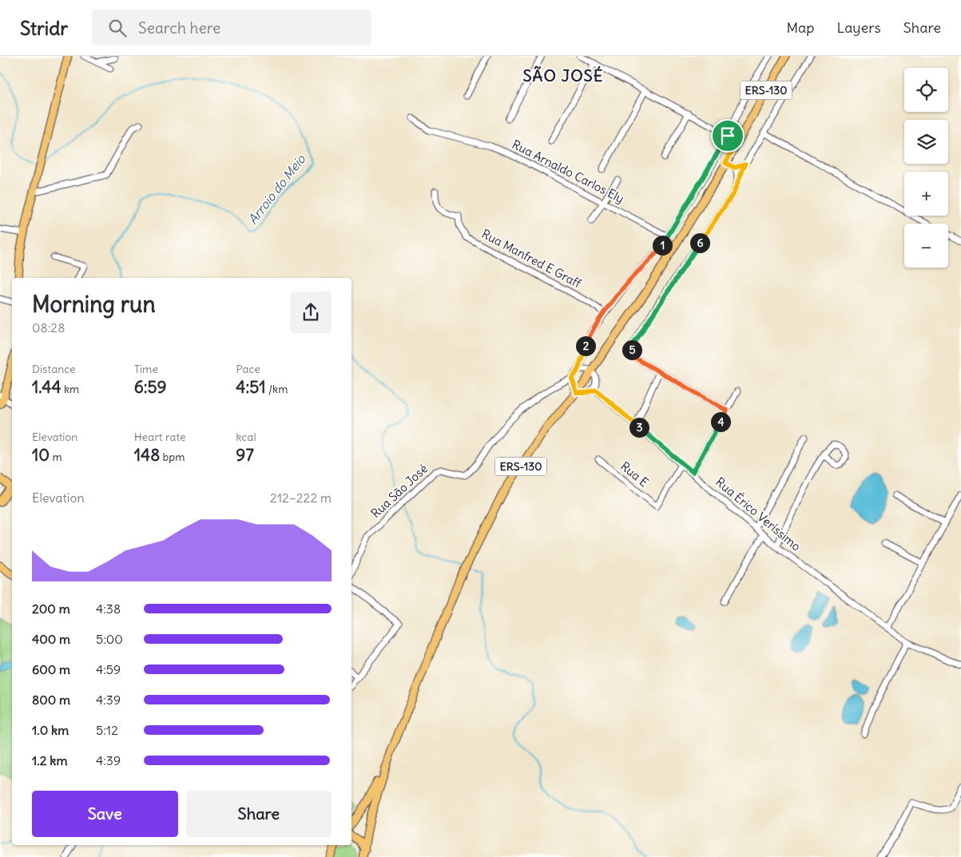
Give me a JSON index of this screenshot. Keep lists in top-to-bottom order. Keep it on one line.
{"streets":{"main road":["ERS-130"],"street":["Rua Arnaldo Carlos Ely","Rua Manfred E Graff","Rua E","Rua São José","Rua Érico Veríssimo"]},"crossings":[["Rua E","Rua Érico Veríssimo"]],"districts":["SÃO JOSÉ"],"water":["Arroio do Meio"],"page":{"header":"Stridr","search":"Search here","nav":["Map","Layers","Share"],"map_buttons":["+","−"],"pins":["6","1","2","5","4","3"],"heading":["Morning run","08:28"],"stats":[["Distance","1.44 km"],["Time","6:59"],["Pace","4:51 /km"],["Elevation","10 m"],["Heart rate","148 bpm"],["kcal","97"]],"chart":["Elevation","212–222 m"],"list":[{"name":"200 m","note":"4:38"},{"name":"400 m","note":"5:00"},{"name":"600 m","note":"4:59"},{"name":"800 m","note":"4:39"},{"name":"1.0 km","note":"5:12"},{"name":"1.2 km","note":"4:39"}],"buttons":["Save","Share"]}}
